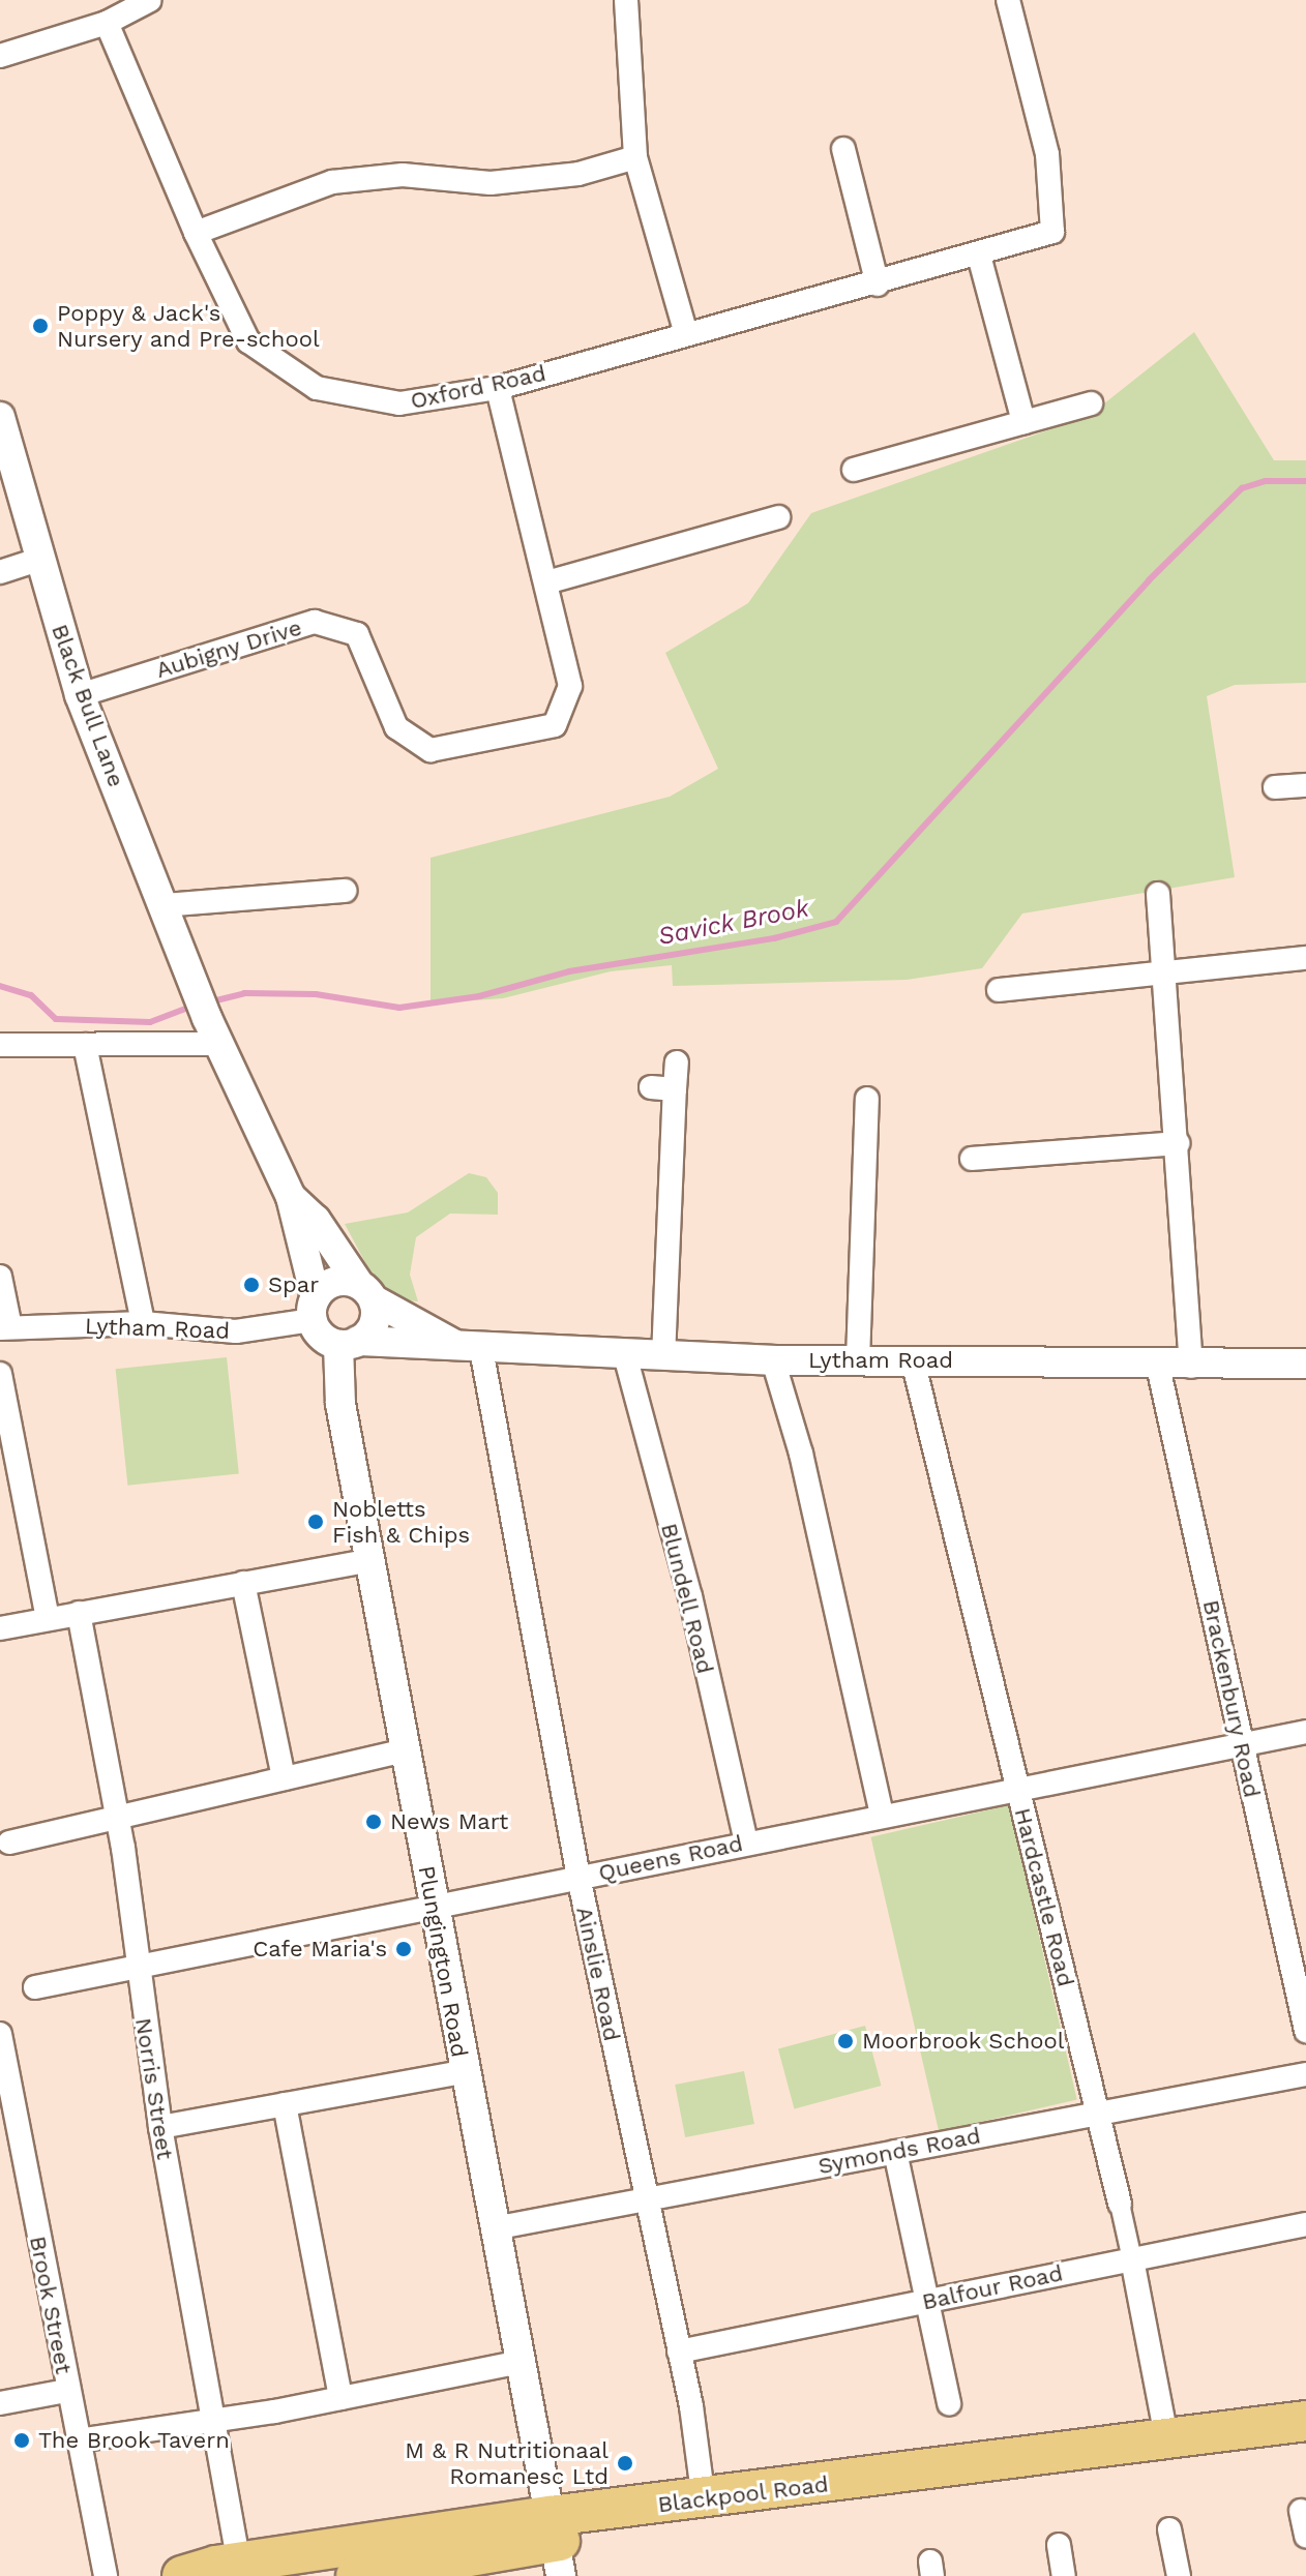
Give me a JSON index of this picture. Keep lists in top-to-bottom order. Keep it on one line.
{"streets":{"highway":["Blackpool Road"],"street":["Oxford Road","Aubigny Drive","Black Bull Lane","Lytham Road","Blundell Road","Brackenbury Road","Queens Road","Hardcastle Road","Plungington Road","Ainslie Road","Norris Street","Symonds Road","Balfour Road","Brook Street"]},"crossings":[["Aubigny Drive","Black Bull Lane"],["Lytham Road","Blundell Road"],["Lytham Road","Brackenbury Road"],["Lytham Road","Hardcastle Road"],["Lytham Road","Plungington Road"],["Lytham Road","Ainslie Road"],["Blundell Road","Queens Road"],["Brackenbury Road","Queens Road"],["Queens Road","Hardcastle Road"],["Queens Road","Plungington Road"],["Queens Road","Ainslie Road"],["Queens Road","Norris Street"],["Hardcastle Road","Symonds Road"],["Hardcastle Road","Balfour Road"],["Hardcastle Road","Blackpool Road"],["Plungington Road","Symonds Road"],["Plungington Road","Blackpool Road"],["Ainslie Road","Symonds Road"],["Ainslie Road","Balfour Road"],["Ainslie Road","Blackpool Road"],["Norris Street","Blackpool Road"]],"water":["Savick Brook"],"places":["Poppy & Jack's Nursery and Pre-school","Spar","Nobletts Fish & Chips","News Mart","Cafe Maria's","Moorbrook School","The Brook Tavern","M & R Nutritionaal Romanesc Ltd"]}
